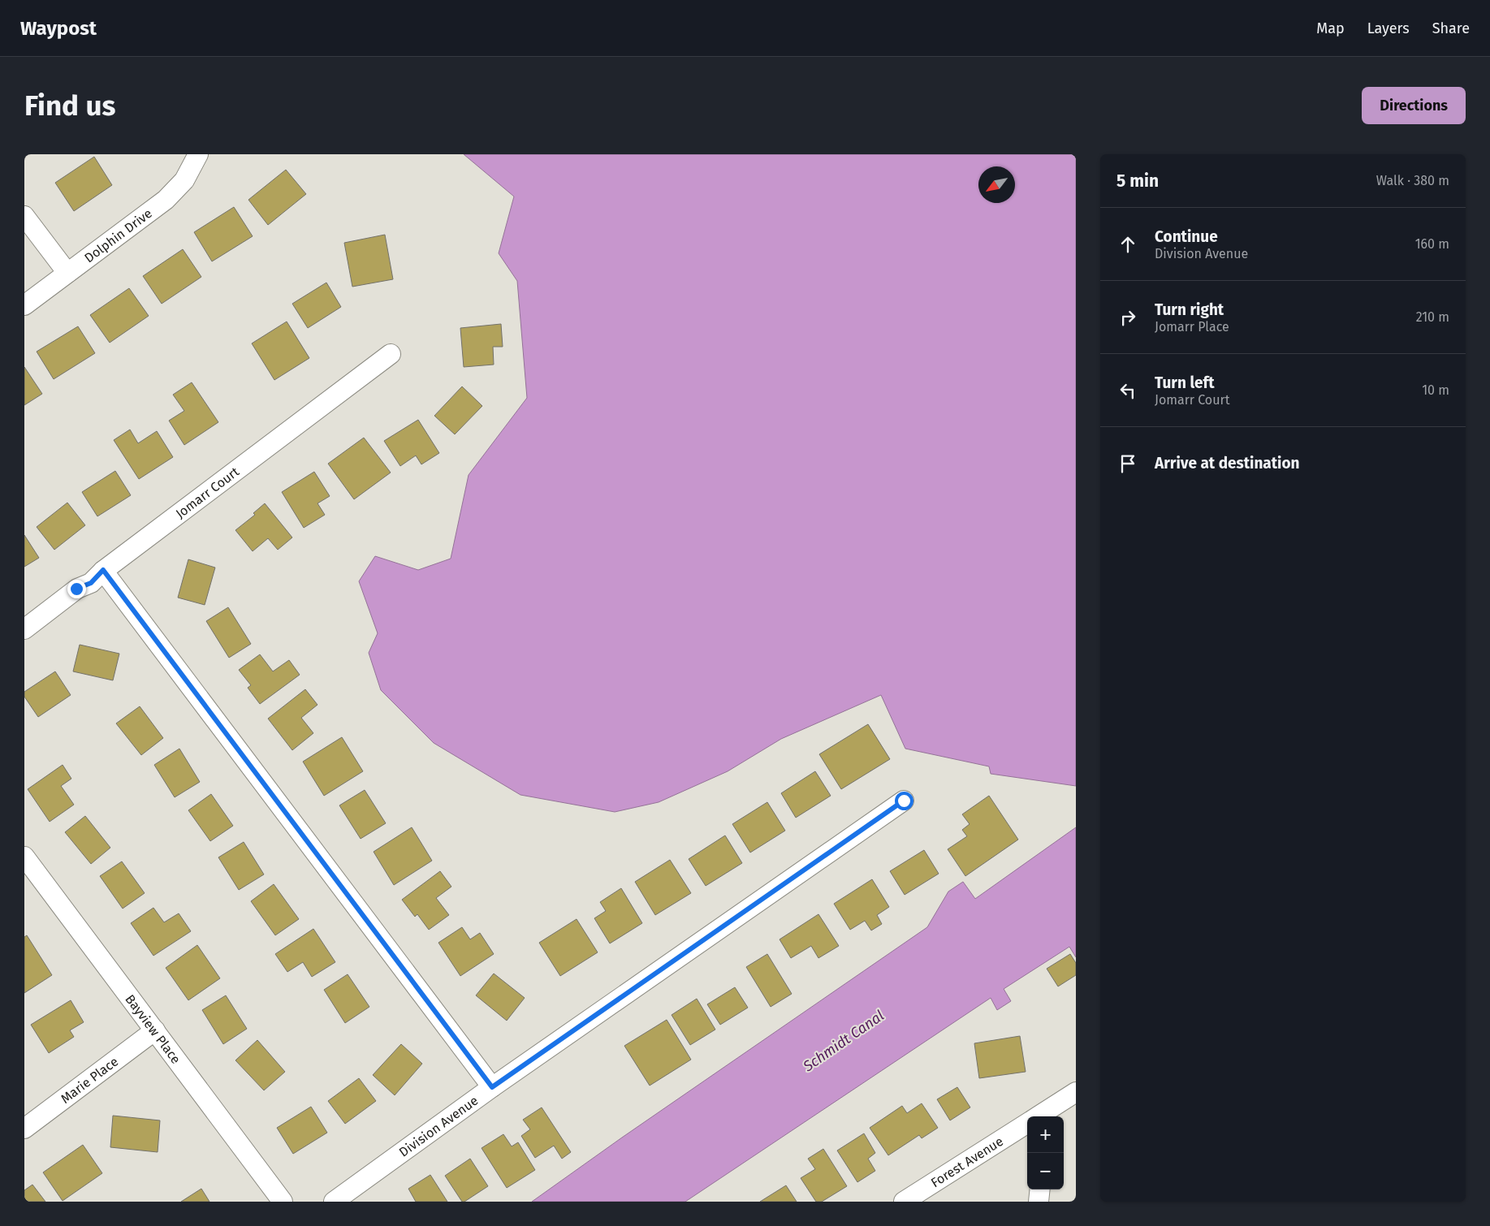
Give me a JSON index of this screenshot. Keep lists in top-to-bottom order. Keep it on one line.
{"streets":{"street":["Dolphin Drive","Jomarr Court","Bayview Place","Marie Place","Division Avenue","Forest Avenue"]},"crossings":[["Bayview Place","Marie Place"]],"water":["Schmidt Canal"],"north":"bottom left","page":{"header":"Waypost","nav":["Map","Layers","Share"],"buttons":"Directions","title":"Find us","heading":["5 min","Walk · 380 m"],"list":[["Continue","Division Avenue","160 m"],["Turn right","Jomarr Place","210 m"],["Turn left","Jomarr Court","10 m"],"Arrive at destination"],"map_buttons":["+","−"]}}
